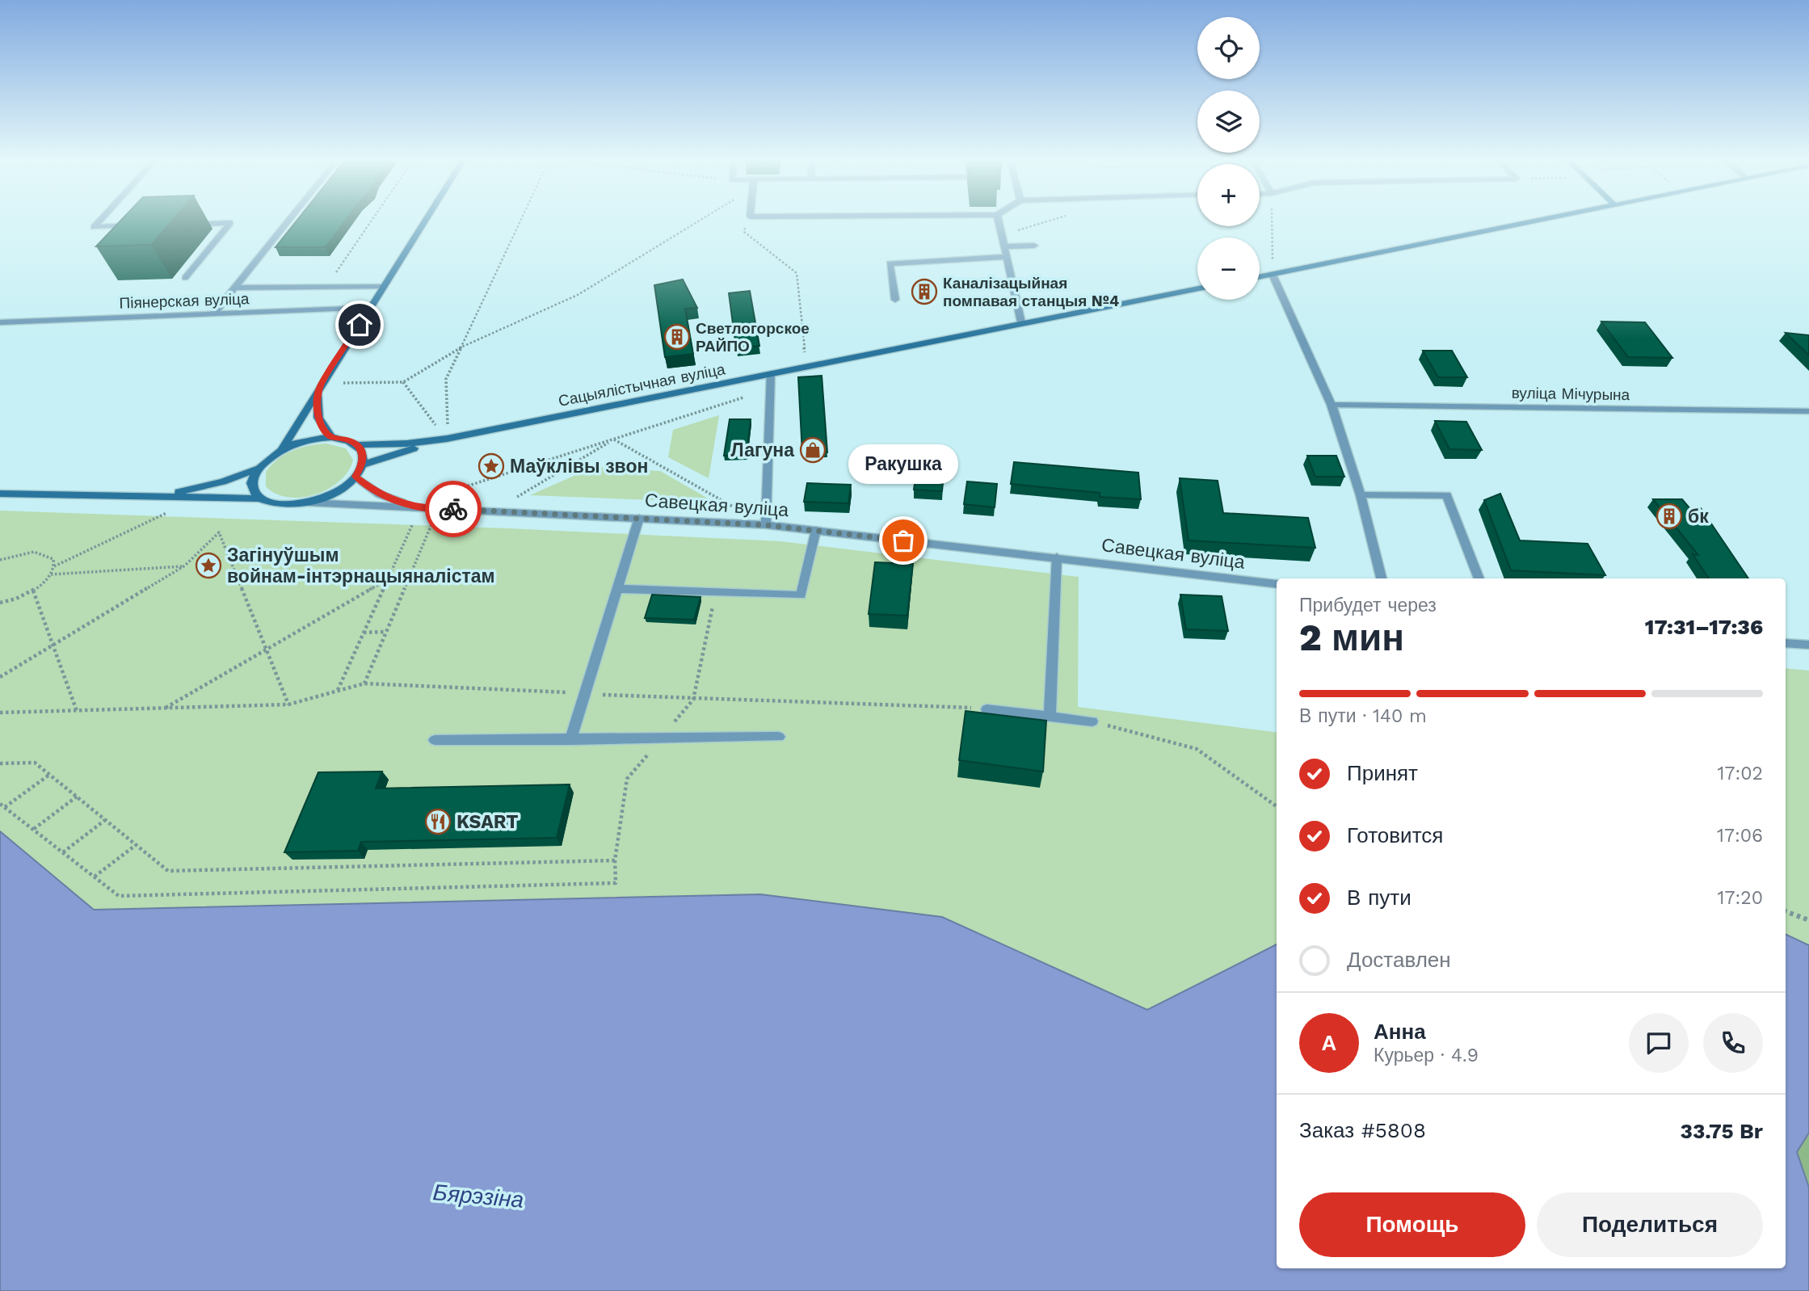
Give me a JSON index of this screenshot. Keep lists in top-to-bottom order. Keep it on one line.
{"streets":{"main road":["Сацыялістычная вуліца"],"street":["Піянерская вуліца","вуліца Мічурына","Савецкая вуліца"]},"water":["Бярэзіна"],"places":{"building":["Каналізацыйная помпавая станцыя №4","Светлогорское РАЙПО","бк"],"shop":["Лагуна"],"place":["Маўклівы звон","Загінуўшым войнам-інтэрнацыяналістам"],"other":["Ракушка"],"restaurant":["KSART"]},"page":{"map_buttons":["+","−"],"bubble":"Ракушка","heading":["2 мин","Прибудет через","17:31–17:36"],"panel":["Анна","Курьер · 4.9","Заказ #5808","33.75 Br"],"bar":"В пути · 140 m","list":[["Принят","17:02"],["Готовится","17:06"],["В пути","17:20"],"Доставлен"],"round":"А","buttons":["Помощь","Поделиться"]}}
